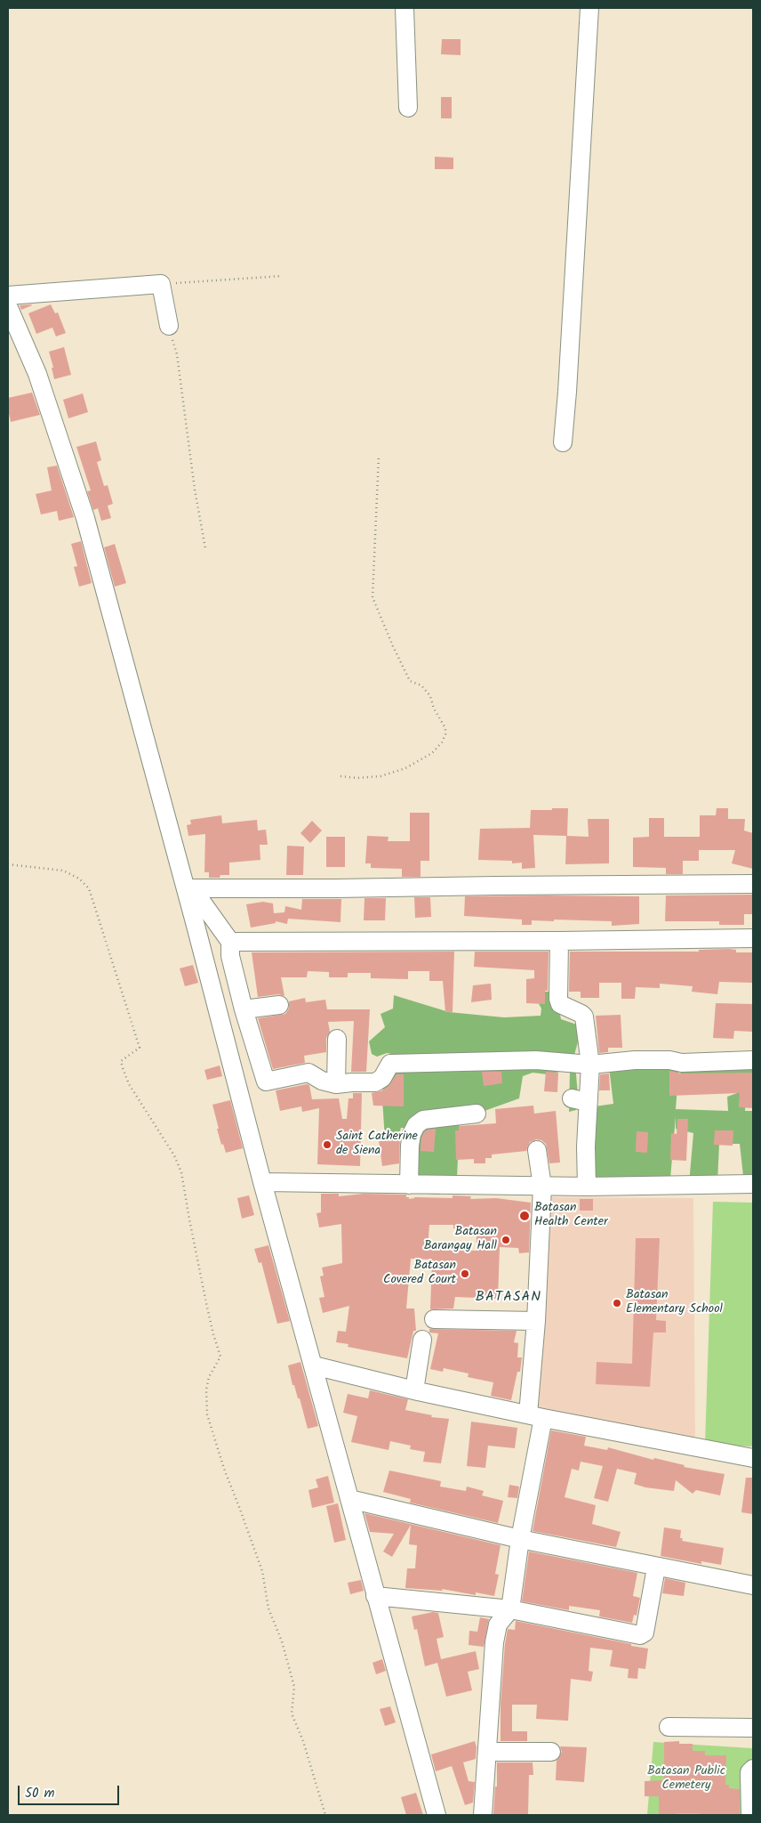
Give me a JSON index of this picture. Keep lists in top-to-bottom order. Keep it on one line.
{"districts":["BATASAN"],"parks":["Batasan Public Cemetery"],"places":["Saint Catherine de Siena","Batasan Health Center","Batasan Barangay Hall","Batasan Covered Court","Batasan Elementary School"],"scale_bar":"50 m"}
